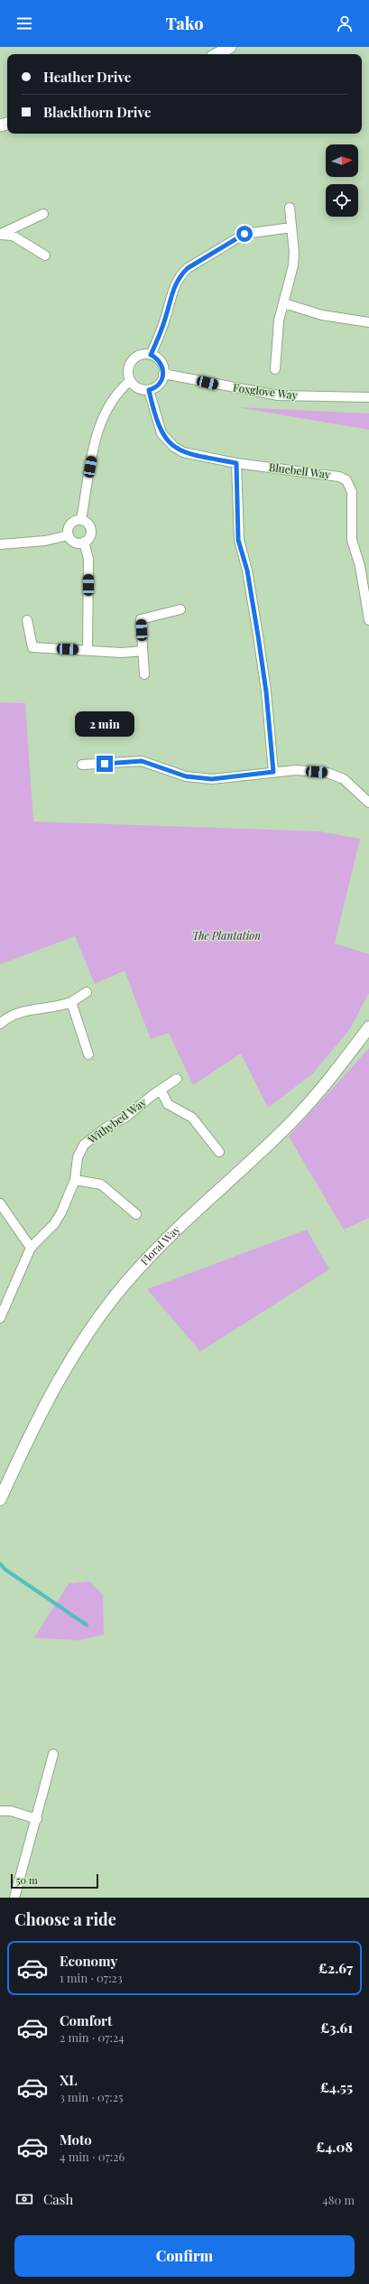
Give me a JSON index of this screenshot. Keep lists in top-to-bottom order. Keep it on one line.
{"streets":{"street":["Foxglove Way","Bluebell Way","Withybed Way","Floral Way"]},"crossings":[["Foxglove Way","Bluebell Way"]],"parks":["The Plantation"],"scale_bar":"50 m","north":"right","page":{"header":"Tako","banner":["Heather Drive","Blackthorn Drive"],"bubble":"2 min","scale":"50 m","heading":"Choose a ride","list":[{"name":"Economy","note":"1 min · 07:23","value":"£2.67"},{"name":"Comfort","note":"2 min · 07:24","value":"£3.61"},{"name":"XL","note":"3 min · 07:25","value":"£4.55"},{"name":"Moto","note":"4 min · 07:26","value":"£4.08"}],"pay":["Cash","480 m"],"buttons":"Confirm"}}
